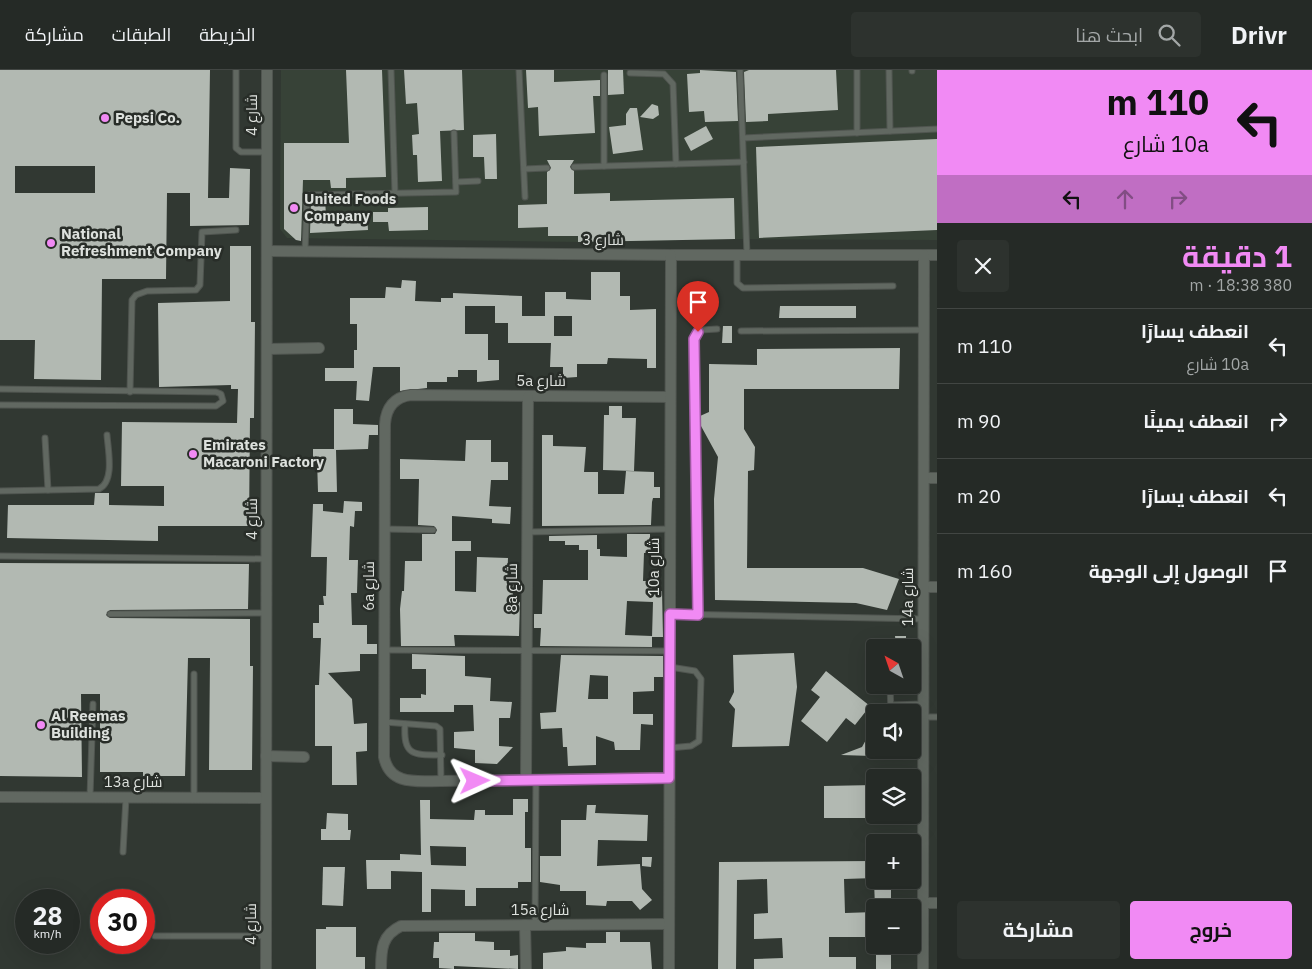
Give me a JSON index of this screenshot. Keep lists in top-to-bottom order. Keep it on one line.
{"streets":{"street":["شارع 4","شارع 3","5a شارع","10a شارع","6a شارع","8a شارع","14a شارع","13a شارع","15a شارع"]},"crossings":[["شارع 4","شارع 3"],["شارع 4","13a شارع"],["شارع 3","10a شارع"],["شارع 3","14a شارع"],["5a شارع","10a شارع"],["5a شارع","6a شارع"],["5a شارع","8a شارع"],["10a شارع","15a شارع"]],"places":["Pepsi Co.","United Foods Company","National Refreshment Company","Emirates Macaroni Factory","Al Reemas Building"],"north":"top left","page":{"header":"Drivr","search":"ابحث هنا","nav":["الخريطة","الطبقات","مشاركة"],"turn":["110 m","10a شارع"],"heading":["1 دقيقة","380 m · 18:38"],"list":[{"name":"انعطف يسارًا","note":"10a شارع","value":"110 m"},{"name":"انعطف يمينًا","value":"90 m"},{"name":"انعطف يسارًا","value":"20 m"},{"name":"الوصول إلى الوجهة","value":"160 m"}],"map_buttons":["+","−"],"speed":"28 km/h","limit":"30","buttons":["خروج","مشاركة"]}}
